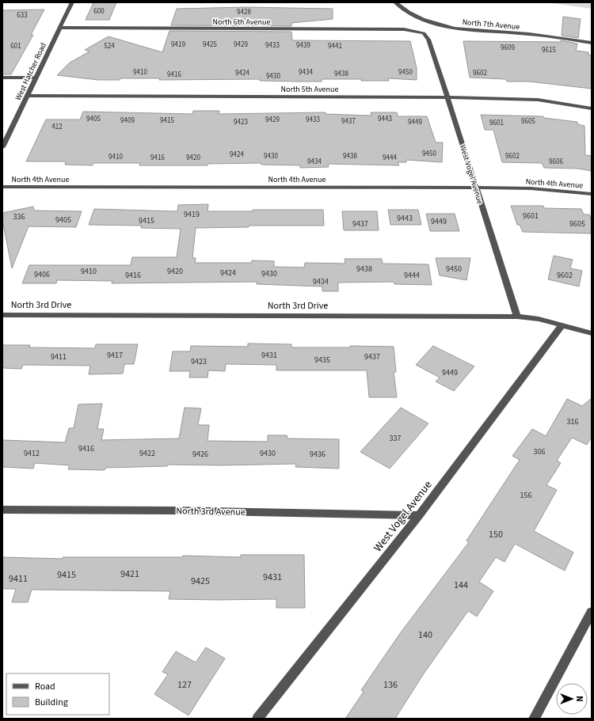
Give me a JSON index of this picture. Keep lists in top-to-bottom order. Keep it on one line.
{"streets":{"street":["North 6th Avenue","North 7th Avenue","West Hatcher Road","North 5th Avenue","West Vogel Avenue","North 4th Avenue","North 3rd Drive","North 3rd Avenue"]},"crossings":[["North 6th Avenue","West Hatcher Road"],["North 6th Avenue","West Vogel Avenue"],["West Hatcher Road","North 5th Avenue"],["North 5th Avenue","West Vogel Avenue"],["West Vogel Avenue","North 4th Avenue"],["West Vogel Avenue","North 3rd Drive"],["West Vogel Avenue","North 3rd Avenue"]],"house_numbers":["600","9428","633","9419","9425","9429","9433","9439","601","524","9441","9609","9615","9410","9434","9450","9424","9602","9438","9416","9430","9405","9443","9429","9433","9409","9415","9437","9605","9423","9449","9601","412","9450","9424","9430","9438","9602","9410","9416","9420","9444","9434","9606","9419","9601","336","9443","9405","9415","9449","9437","9605","9438","9450","9410","9420","9424","9430","9406","9416","9444","9602","9434","9417","9431","9411","9437","9435","9423","9449","316","337","9416","306","9412","9422","9430","9426","9436","156","150","9421","9415","9431","9411","9425","144","140","127","136"],"legend":["Road","Building"],"north":"right"}
